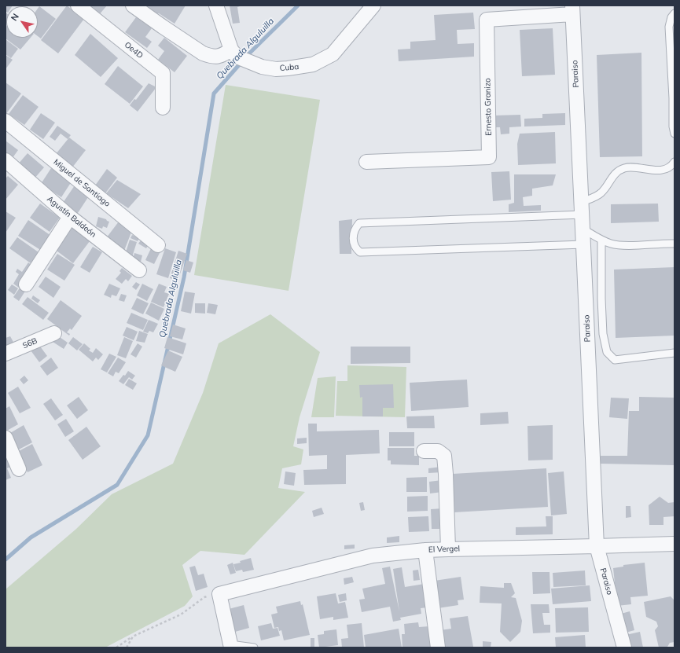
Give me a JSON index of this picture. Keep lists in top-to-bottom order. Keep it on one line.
{"streets":{"street":["Oe4D","Cuba","Paraiso","Ernesto Granizo","Miguel de Santiago","Agustín Baldeón","S6B","El Vergel"]},"crossings":[["Paraiso","Ernesto Granizo"],["Paraiso","El Vergel"]],"water":["Quebrada Alguluilla"],"north":"top left"}
